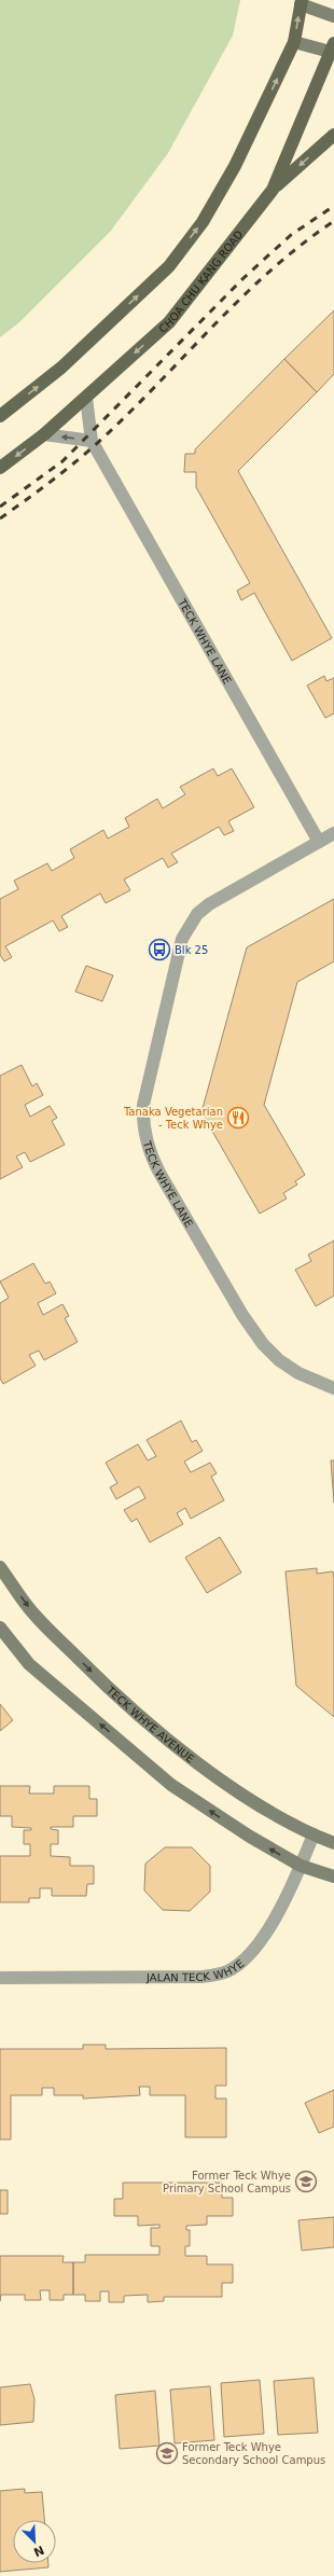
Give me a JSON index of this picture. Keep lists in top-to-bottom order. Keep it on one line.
{"streets":{"main road":["CHOA CHU KANG ROAD","TECK WHYE AVENUE"],"street":["TECK WHYE LANE","JALAN TECK WHYE"]},"crossings":[["CHOA CHU KANG ROAD","TECK WHYE LANE"],["TECK WHYE AVENUE","JALAN TECK WHYE"]],"places":{"bus stop":["Blk 25"],"restaurant":["Tanaka Vegetarian - Teck Whye"],"school or university":["Former Teck Whye Primary School Campus","Former Teck Whye Secondary School Campus"]},"north":"bottom right"}
